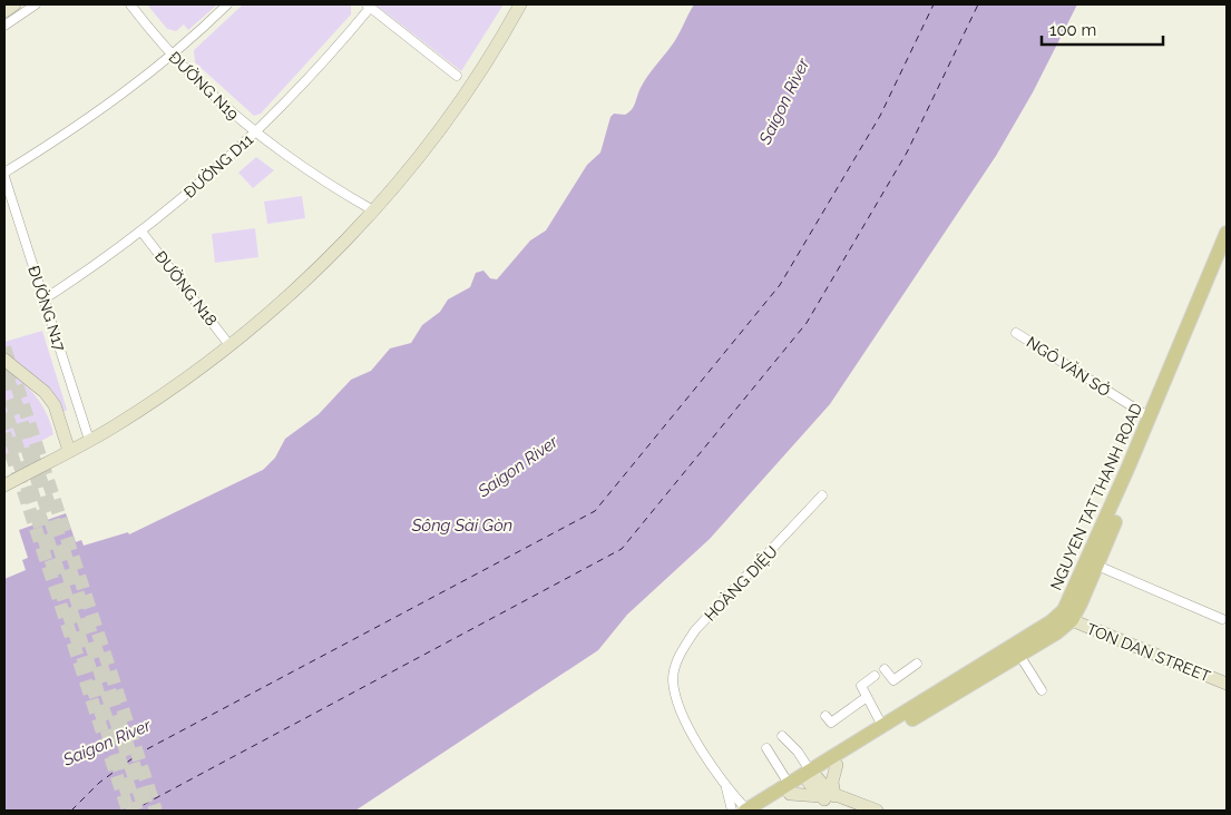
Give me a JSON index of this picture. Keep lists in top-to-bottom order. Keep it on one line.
{"streets":{"main road":["NGUYEN TAT THANH ROAD"],"street":["ĐƯỜNG N19","ĐƯỜNG D11","ĐƯỜNG N18","ĐƯỜNG N17","NGÔ VĂN SỞ","TON DAN STREET"]},"crossings":[["ĐƯỜNG N19","ĐƯỜNG D11"],["ĐƯỜNG D11","ĐƯỜNG N18"],["ĐƯỜNG D11","ĐƯỜNG N17"],["NGÔ VĂN SỞ","NGUYEN TAT THANH ROAD"],["NGUYEN TAT THANH ROAD","TON DAN STREET"]],"water":["Saigon River","Sông Sài Gòn"],"scale_bar":"100 m"}
